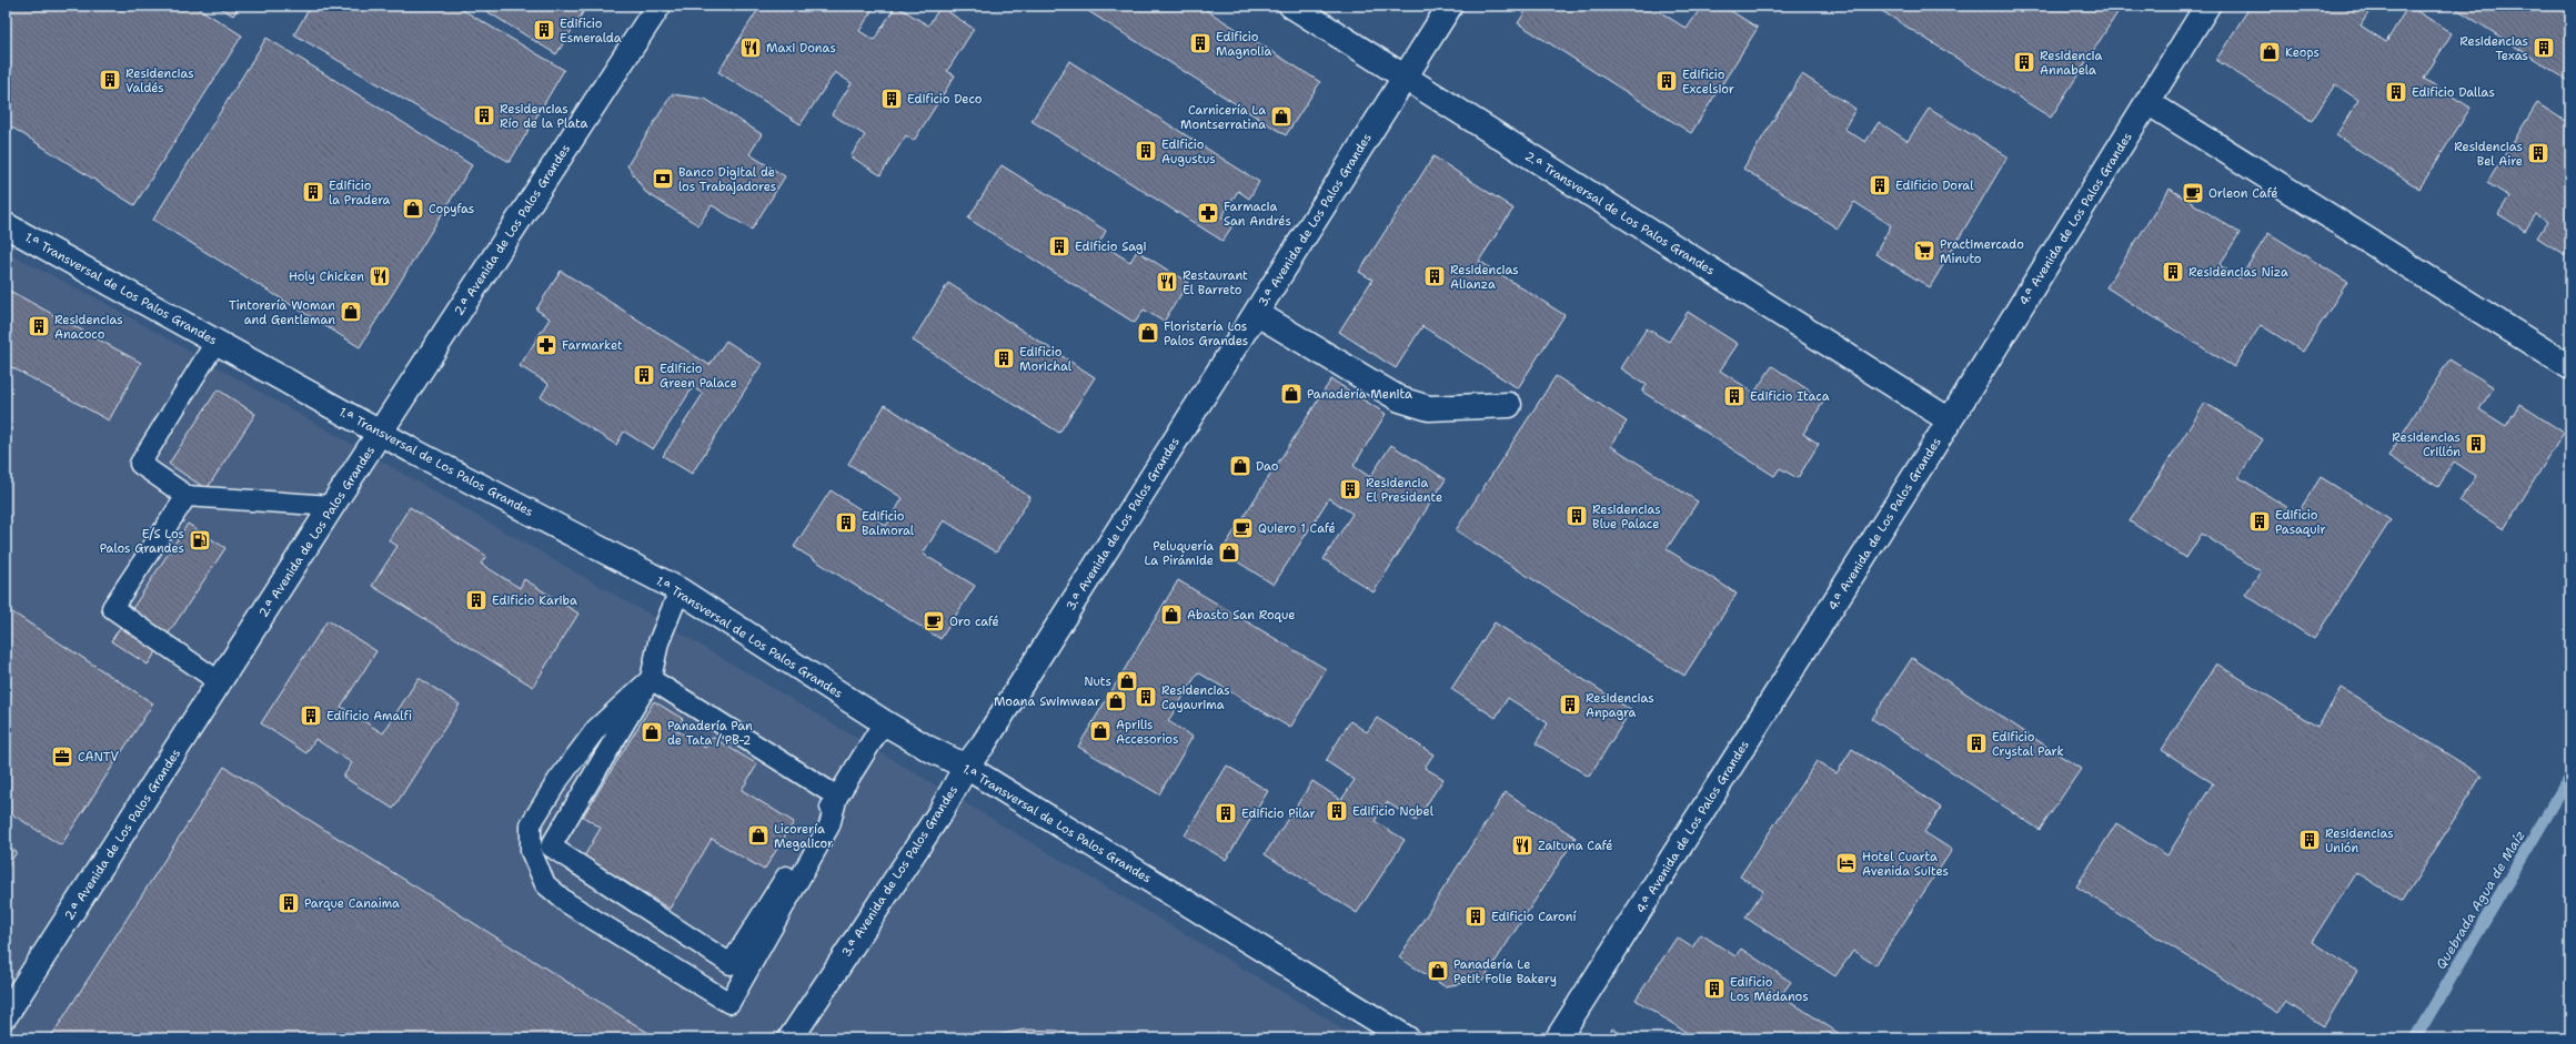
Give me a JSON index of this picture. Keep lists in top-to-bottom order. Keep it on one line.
{"streets":{"street":["2.ª Transversal de Los Palos Grandes","4.ª Avenida de Los Palos Grandes","3.ª Avenida de Los Palos Grandes","2.ª Avenida de Los Palos Grandes","1.ª Transversal de Los Palos Grandes"]},"crossings":[["2.ª Transversal de Los Palos Grandes","4.ª Avenida de Los Palos Grandes"],["2.ª Transversal de Los Palos Grandes","3.ª Avenida de Los Palos Grandes"],["3.ª Avenida de Los Palos Grandes","1.ª Transversal de Los Palos Grandes"],["2.ª Avenida de Los Palos Grandes","1.ª Transversal de Los Palos Grandes"]],"water":["Quebrada Agua de Maíz"],"places":{"building":["Edificio Esmeralda","Edificio Magnolia","Residencias Texas","Residencia Annabela","Residencias Valdés","Edificio Excelsior","Edificio Dallas","Edificio Deco","Residencias Río de la Plata","Edificio Augustus","Residencias Bel Aire","Edificio Doral","Edificio la Pradera","Edificio Sagi","Residencias Niza","Residencias Alianza","Residencias Anacoco","Edificio Morichal","Edificio Green Palace","Edificio Itaca","Residencias Crillón","Residencia El Presidente","Residencias Blue Palace","Edificio Pasaquir","Edificio Balmoral","Edificio Kariba","Residencias Cayaurima","Residencias Anpagra","Edificio Amalfi","Edificio Crystal Park","Edificio Nobel","Edificio Pilar","Residencias Unión","Parque Canaima","Edificio Caroní","Edificio Los Médanos"],"restaurant":["Maxi Donas","Holy Chicken","Restaurant El Barreto","Zaituna Café"],"shop":["Keops","Carnicería La Montserratina","Copyfas","Tintorería Woman and Gentleman","Floristería Los Palos Grandes","Panadería Menita","Dao","Peluquería La Pirámide","Abasto San Roque","Nuts","Moana Swimwear","Aprilis Accesorios","Panadería Pan de Tata / PB-2","Licorería Megalicor","Panadería Le Petit Folie Bakery"],"bank":["Banco Digital de los Trabajadores"],"cafe":["Orleon Café","Quiero 1 Café","Oro café"],"pharmacy":["Farmacia San Andrés","Farmarket"],"supermarket":["Practimercado Minuto"],"fuel station":["E/S Los Palos Grandes"],"office":["CANTV"],"hotel":["Hotel Cuarta Avenida Suites"]}}
